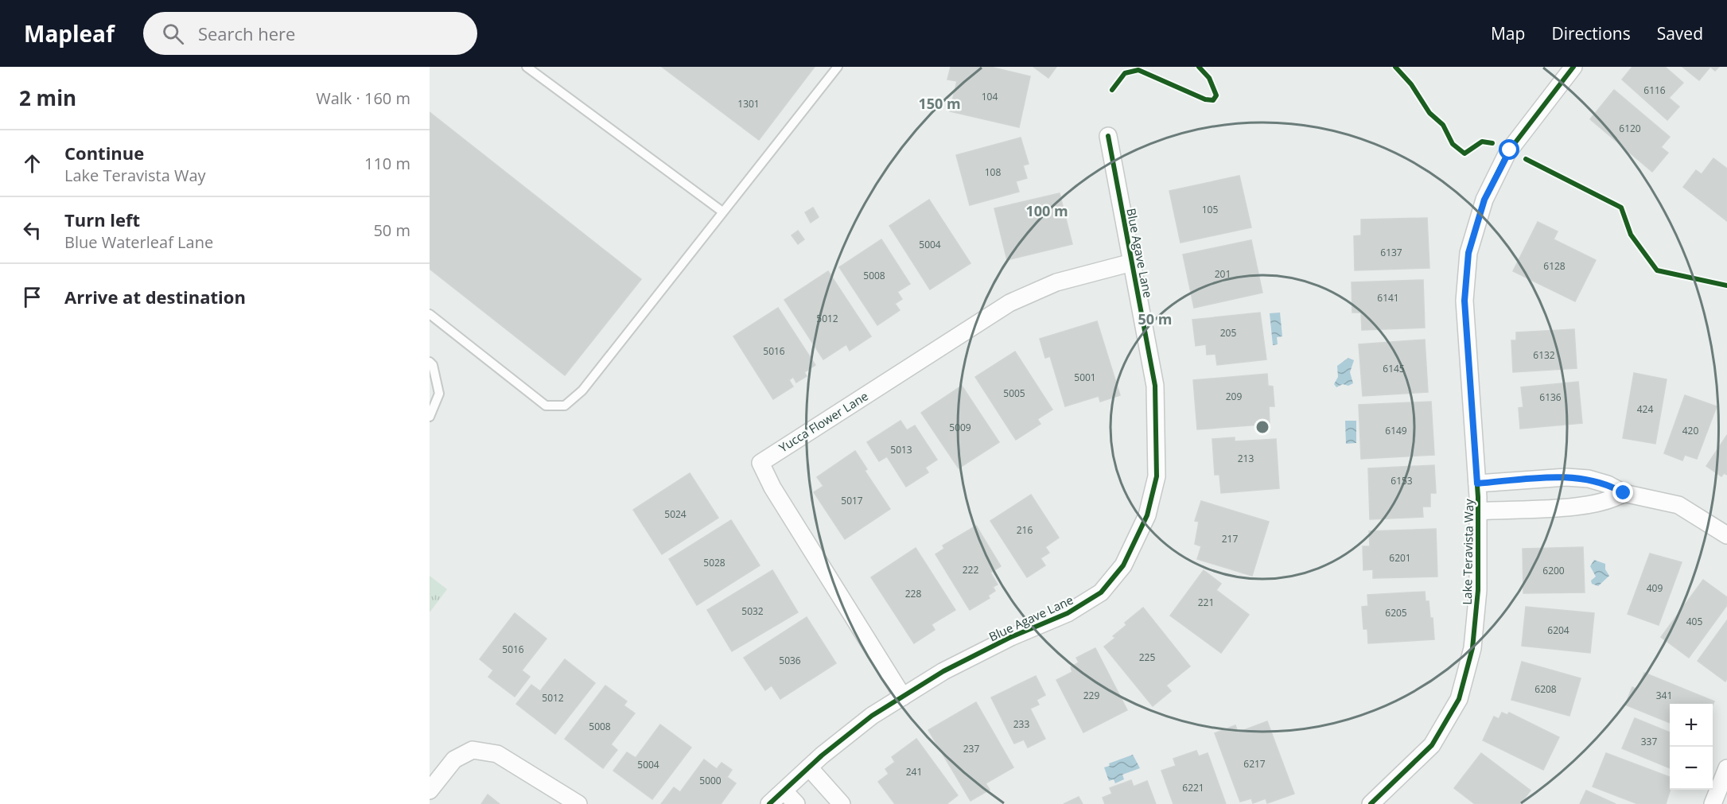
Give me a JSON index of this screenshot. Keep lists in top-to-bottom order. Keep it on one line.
{"streets":{"street":["Blue Agave Lane","Yucca Flower Lane","Lake Teravista Way"]},"crossings":[["Blue Agave Lane","Yucca Flower Lane"]],"house_numbers":["6116","104","1301","6120","108","105","5004","6137","6128","201","5008","6141","5012","205","5016","6132","6145","5001","5005","209","6136","424","5009","6149","420","5013","213","6153","5017","5024","216","217","6201","5028","222","6200","409","228","221","5032","6205","405","6204","5016","225","5036","6208","229","341","5012","233","5008","337","237","6217","5004","241","5000","6221"],"page":{"header":"Mapleaf","search":"Search here","nav":["Map","Directions","Saved"],"heading":["2 min","Walk · 160 m"],"list":[["Continue","Lake Teravista Way","110 m"],["Turn left","Blue Waterleaf Lane","50 m"],"Arrive at destination"],"map_buttons":["+","−"]},"rings":["150 m","100 m","50 m"]}
